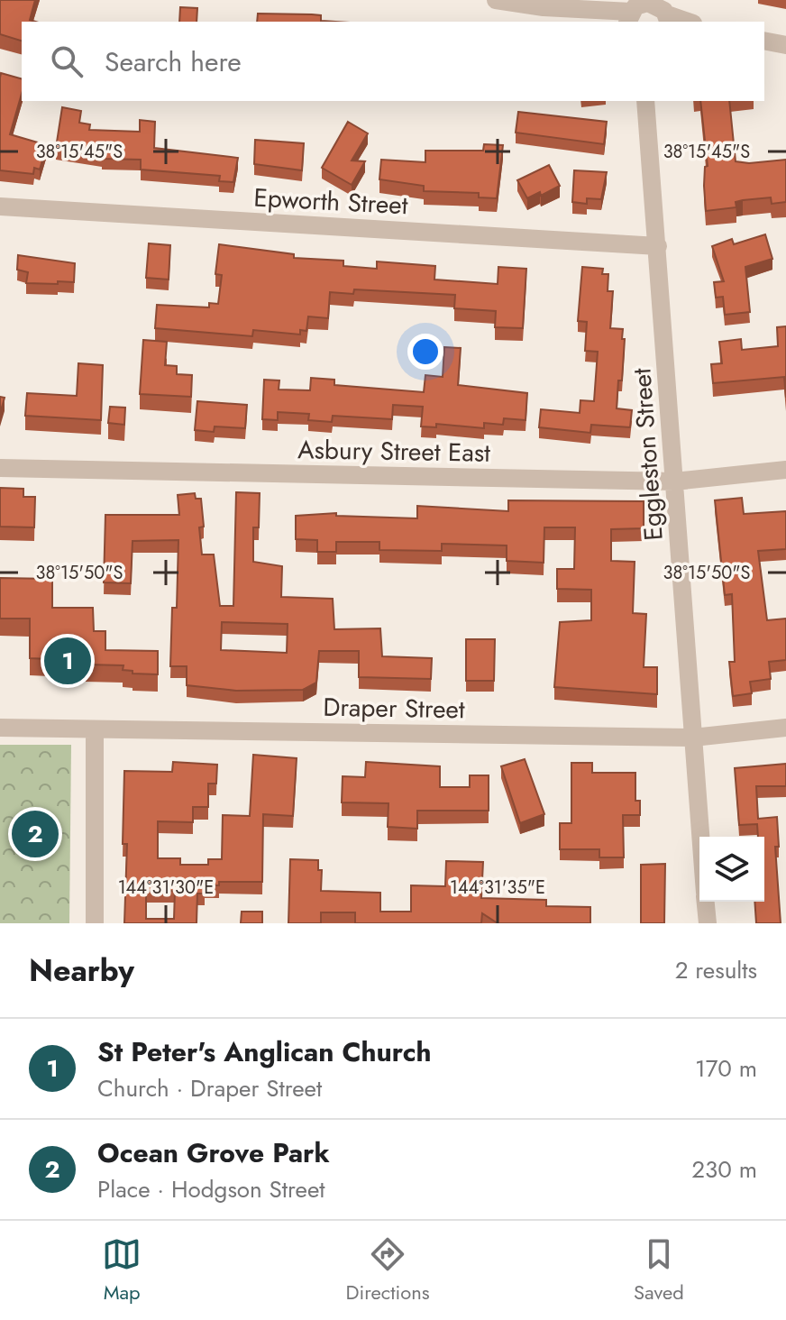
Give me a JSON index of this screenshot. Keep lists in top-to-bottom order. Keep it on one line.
{"streets":{"street":["Epworth Street","Asbury Street East","Eggleston Street","Draper Street"]},"crossings":[["Epworth Street","Eggleston Street"],["Asbury Street East","Eggleston Street"],["Eggleston Street","Draper Street"]],"page":{"search":"Search here","pins":["1","2"],"heading":["Nearby","2 results"],"list":[{"mark":"1","name":"St Peter's Anglican Church","note":"Church · Draper Street","value":"170 m"},{"mark":"2","name":"Ocean Grove Park","note":"Place · Hodgson Street","value":"230 m"}],"nav":["Map","Directions","Saved"]},"coordinates":["38°15'45\"S","38°15'50\"S","144°31'30\"E","144°31'35\"E"]}
